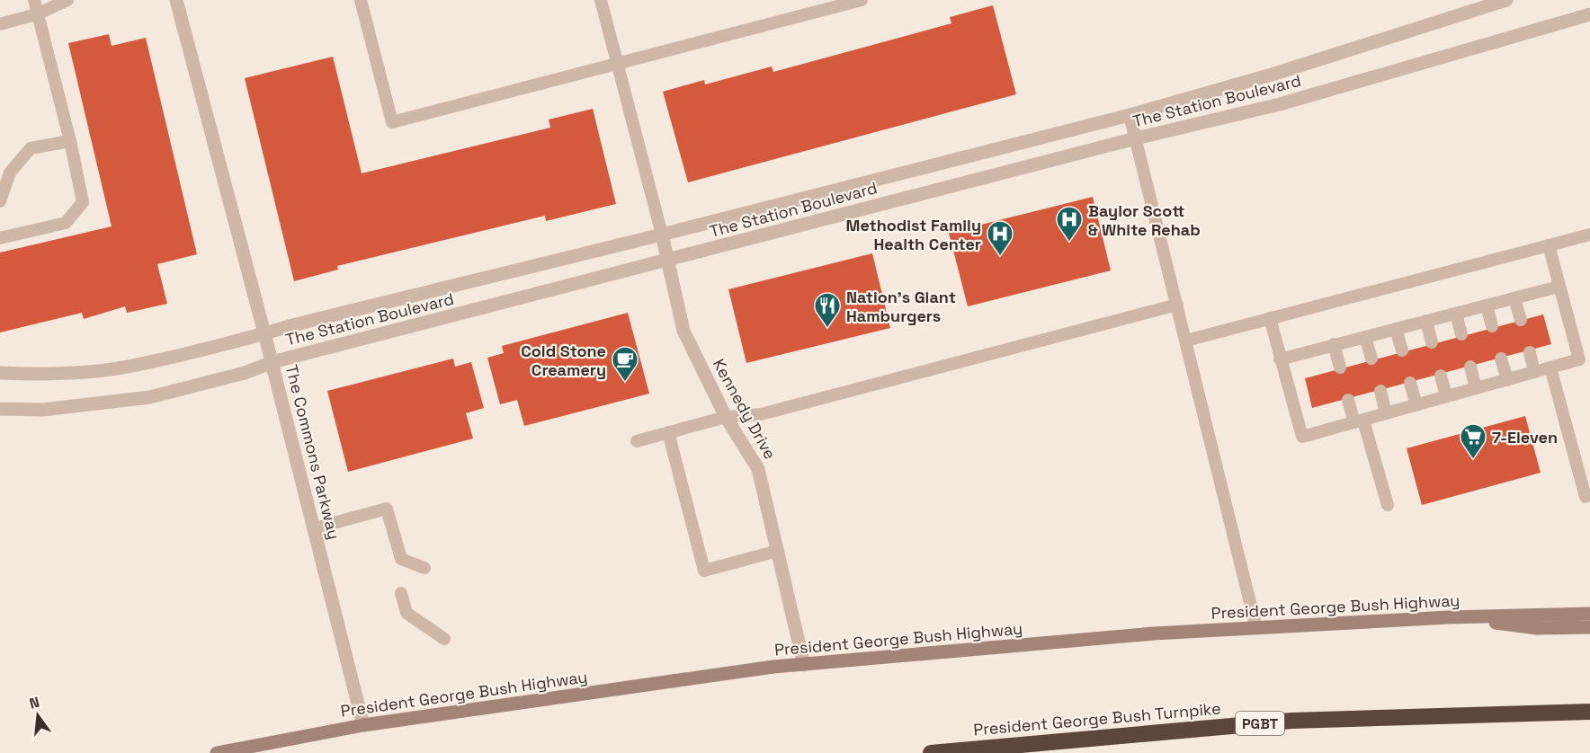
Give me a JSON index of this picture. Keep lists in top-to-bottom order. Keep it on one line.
{"streets":{"highway":["President George Bush Turnpike","PGBT"],"main road":["President George Bush Highway"],"street":["The Station Boulevard","Kennedy Drive","The Commons Parkway"]},"crossings":[["The Station Boulevard","Kennedy Drive"],["The Station Boulevard","The Commons Parkway"],["Kennedy Drive","President George Bush Highway"],["The Commons Parkway","President George Bush Highway"]],"places":{"hospital":["Baylor Scott & White Rehab","Methodist Family Health Center"],"restaurant":["Nation's Giant Hamburgers"],"cafe":["Cold Stone Creamery"],"supermarket":["7-Eleven"]},"north":"top"}
